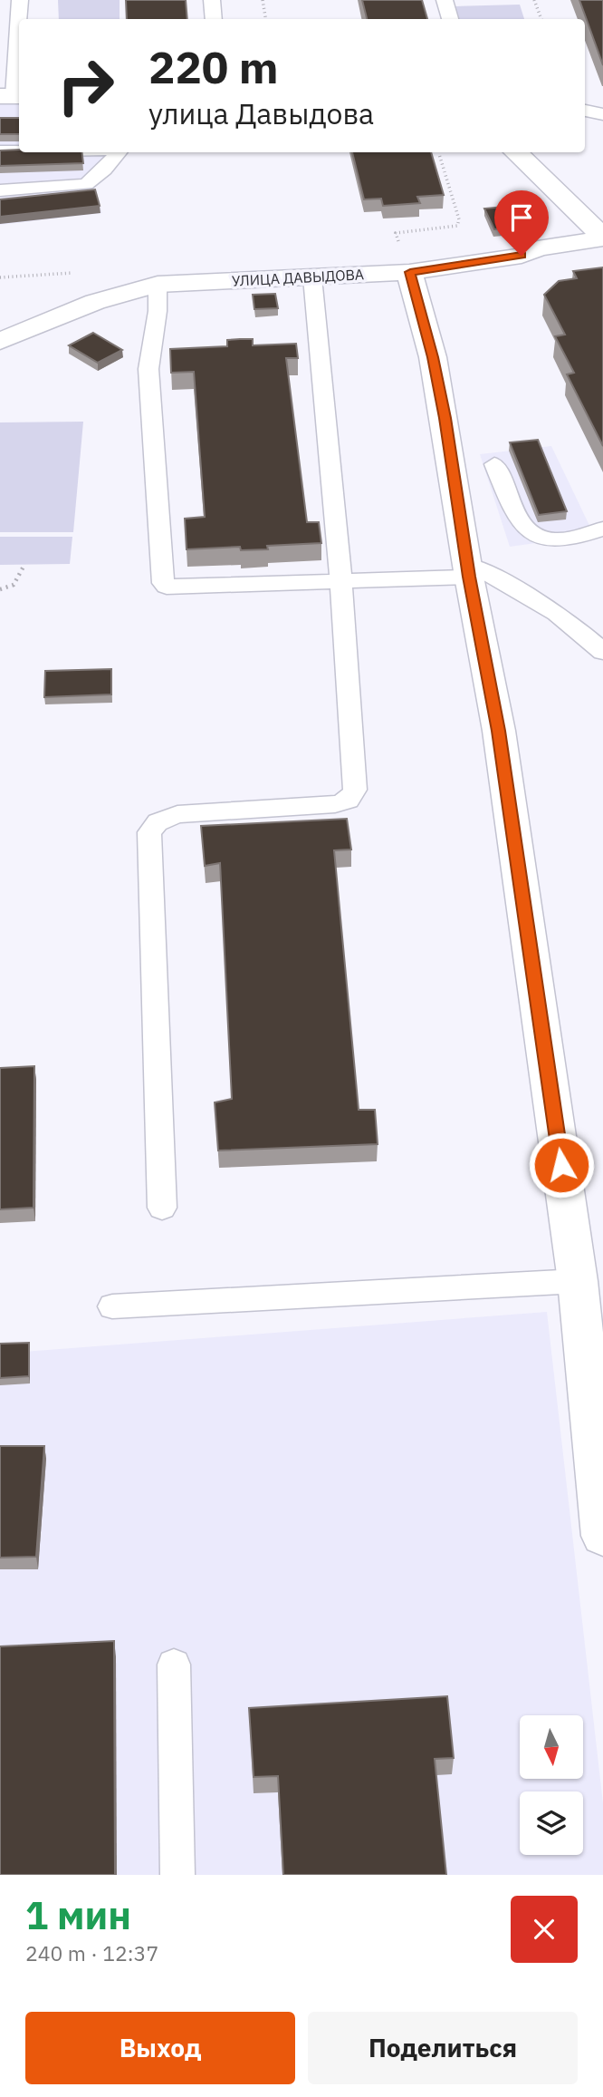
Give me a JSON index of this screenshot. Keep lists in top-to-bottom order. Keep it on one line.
{"streets":{"street":["УЛИЦА ДАВЫДОВА"]},"north":"bottom","page":{"turn":["220 m","улица Давыдова"],"heading":["1 мин","240 m · 12:37"],"buttons":["Выход","Поделиться"]}}
